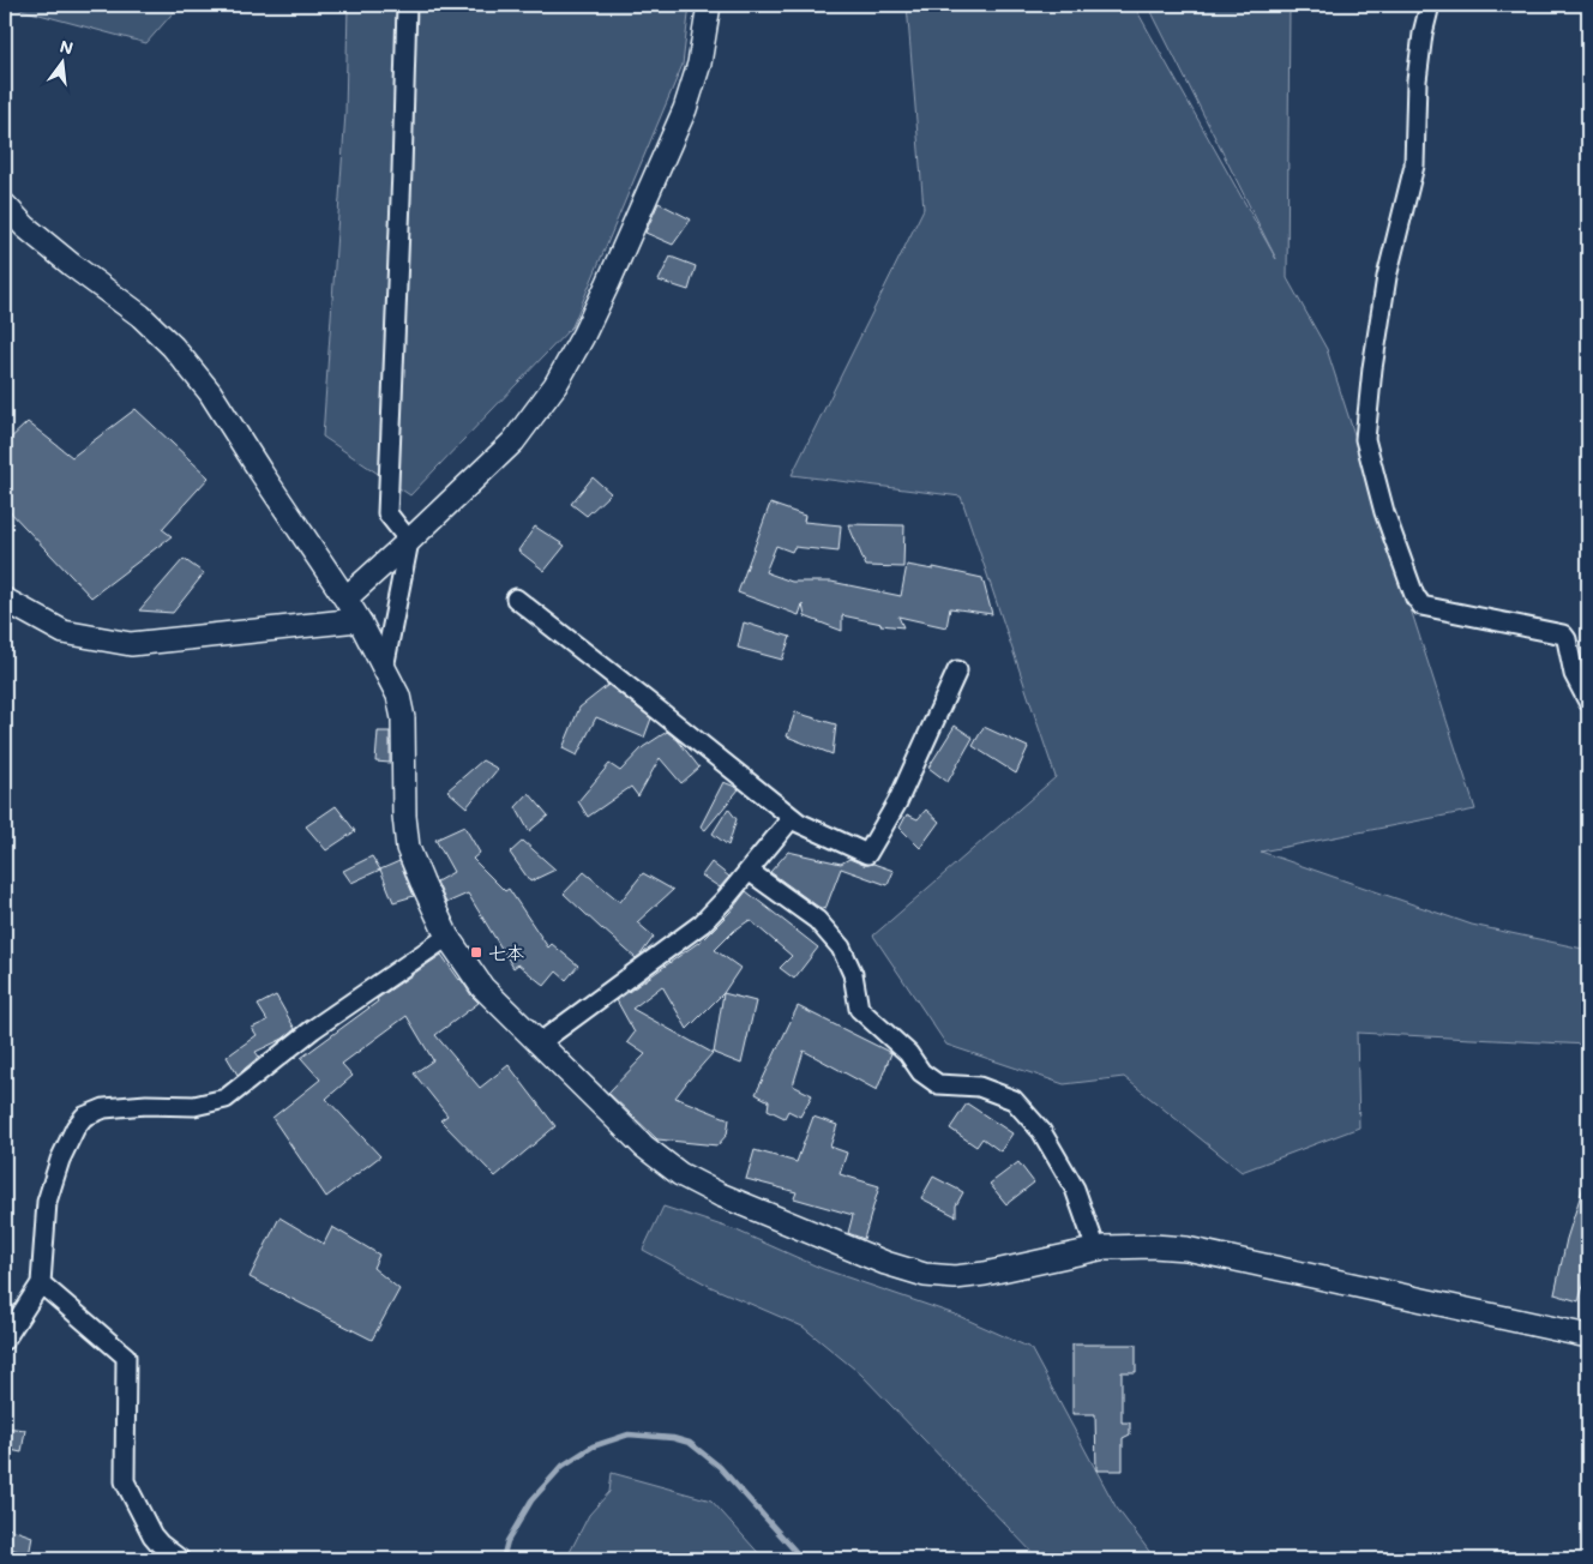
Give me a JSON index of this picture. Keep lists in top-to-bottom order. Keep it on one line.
{"places":{"transit":["七本"]},"north":"top"}
